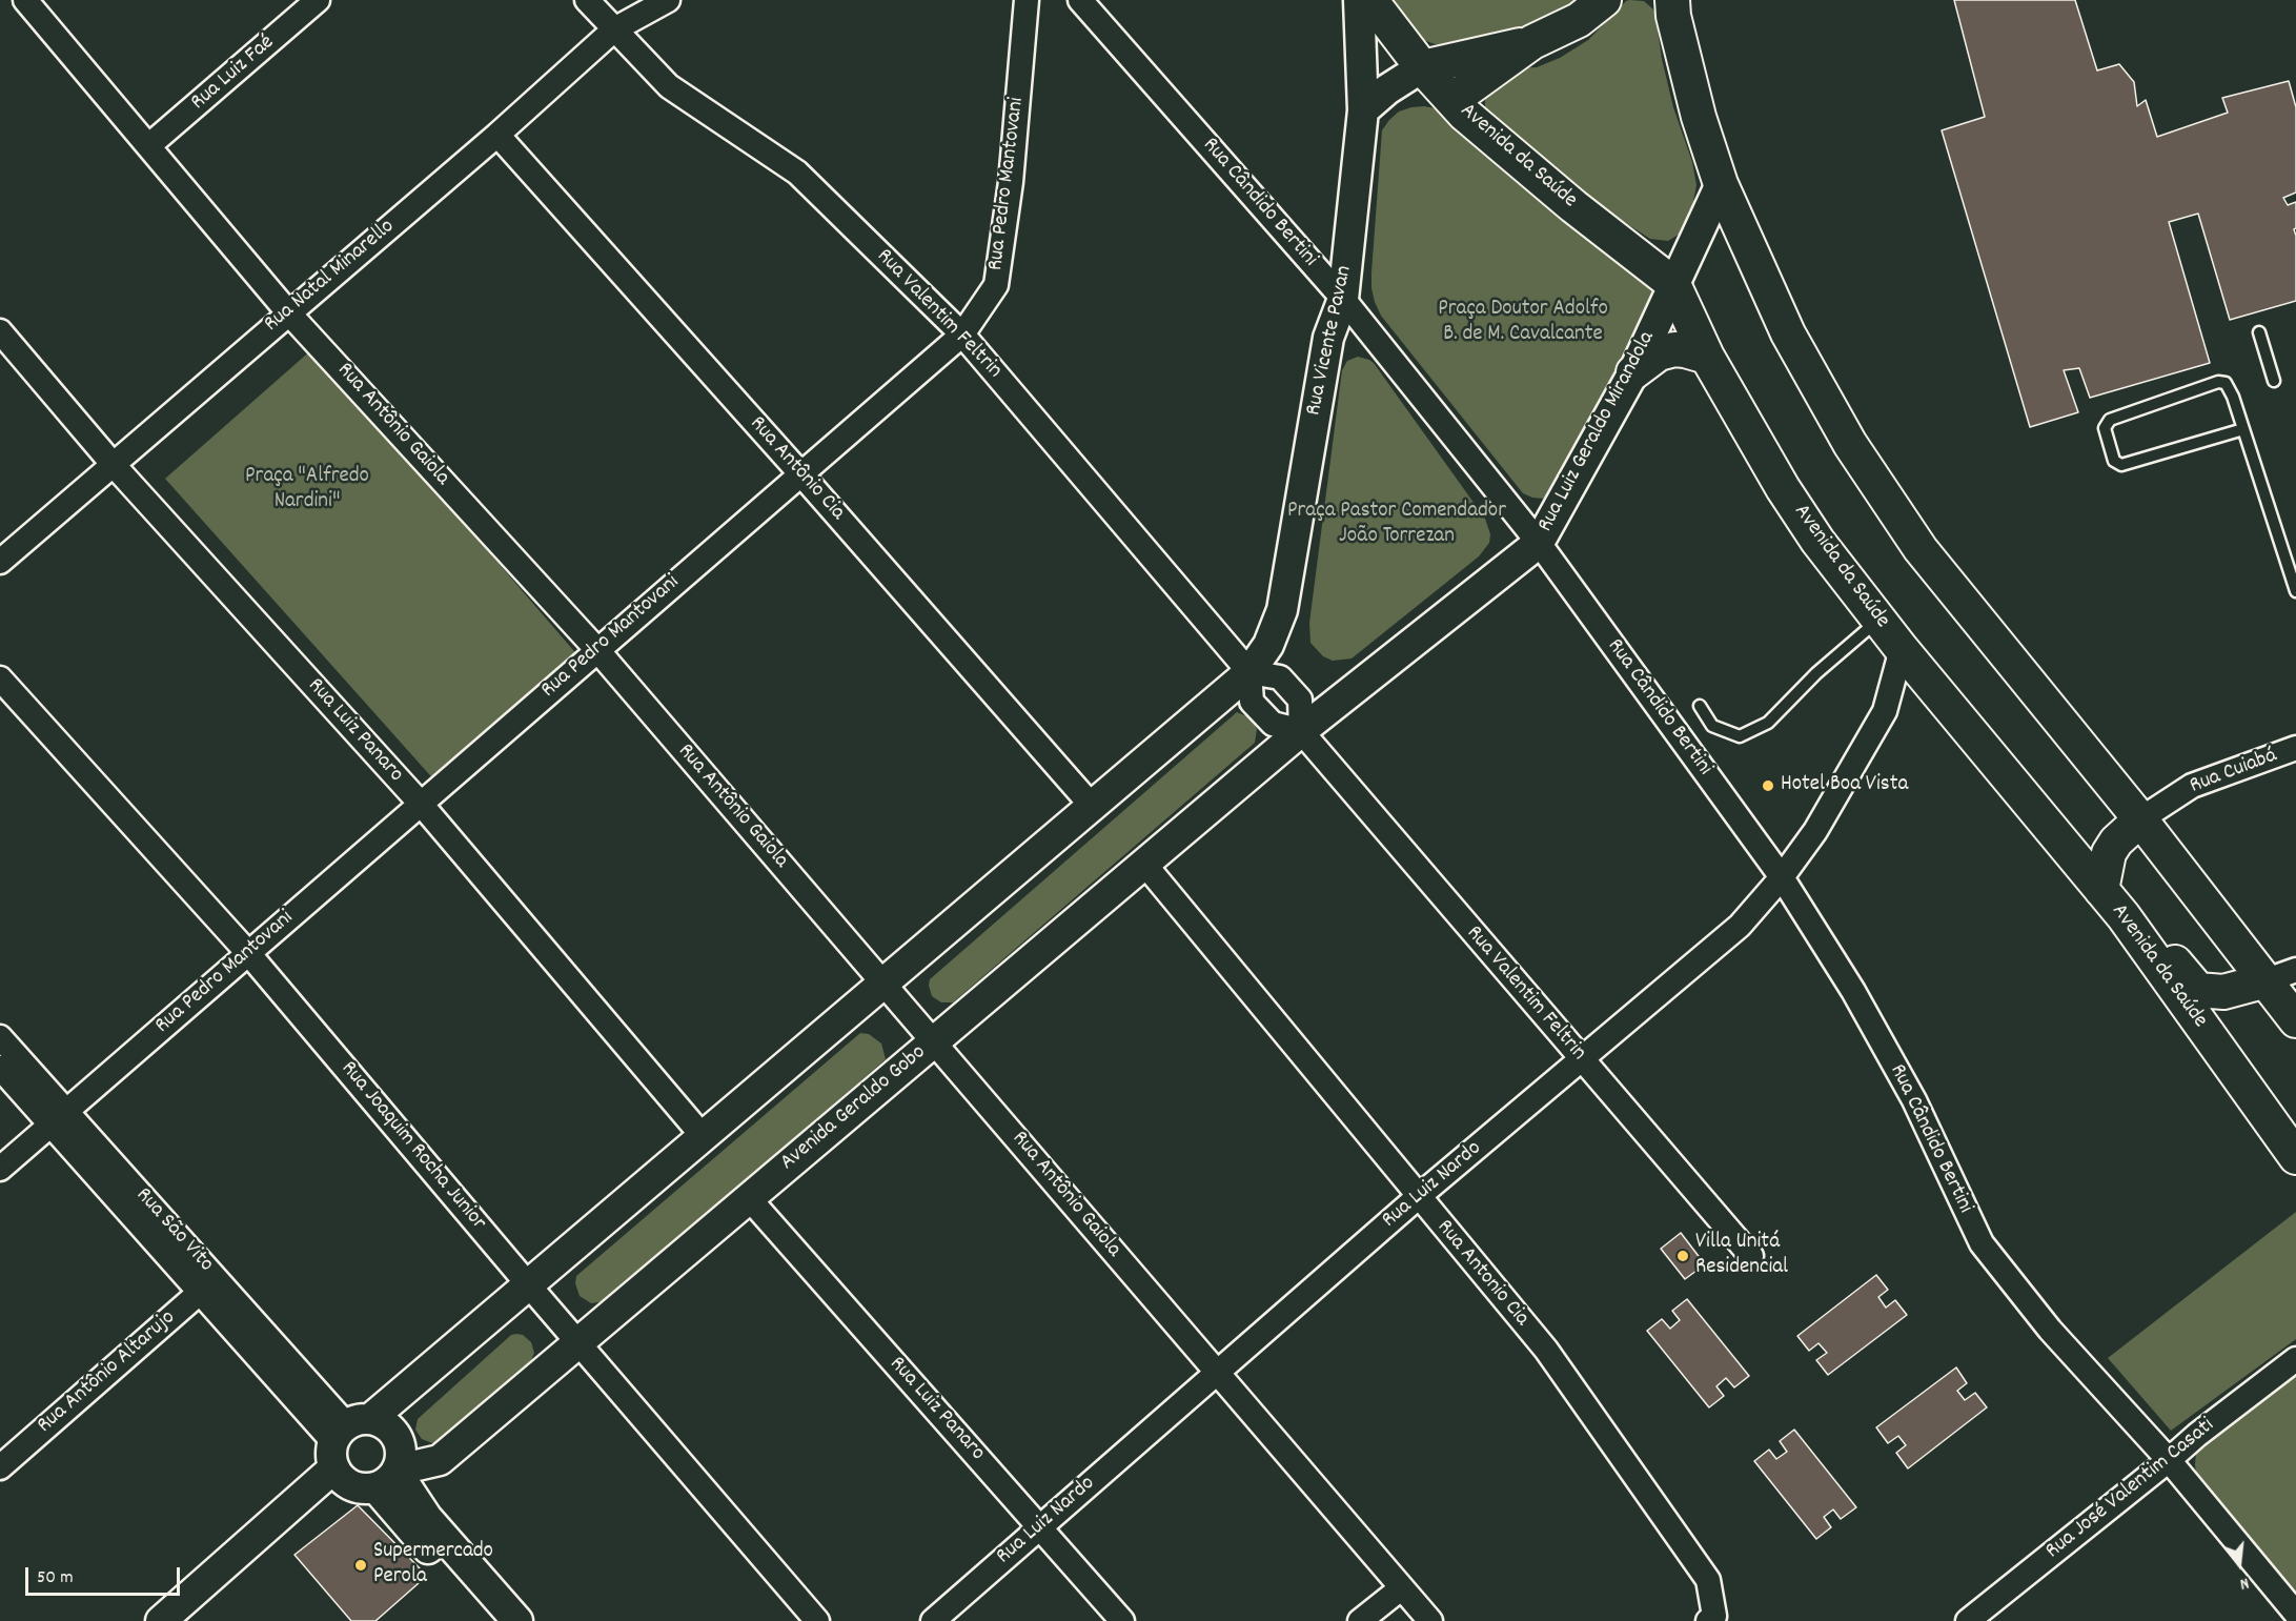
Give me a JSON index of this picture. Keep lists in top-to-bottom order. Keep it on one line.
{"streets":{"main road":["Avenida da Saúde"],"street":["Rua Luiz Faé","Rua Pedro Mantovani","Rua Cândido Bertini","Rua Natal Minarello","Rua Valentim Feltrin","Rua Vicente Pavan","Rua Antônio Gaiola","Rua Luiz Geraldo Mirandola","Rua Antônio Cia","Rua Luiz Panaro","Rua Cuiabá","Avenida Geraldo Gobo","Rua Joaquim Rocha Junior","Rua Luiz Nardo","Rua São Vito","Rua Antonio Cia","Rua Antônio Altarujo","Rua José Valentim Casati"]},"crossings":[["Rua Luiz Faé","Rua Antônio Gaiola"],["Avenida da Saúde","Rua Luiz Geraldo Mirandola"],["Avenida da Saúde","Rua Luiz Nardo"],["Rua Pedro Mantovani","Rua Valentim Feltrin"],["Rua Pedro Mantovani","Rua Antônio Gaiola"],["Rua Pedro Mantovani","Rua Antônio Cia"],["Rua Pedro Mantovani","Rua Luiz Panaro"],["Rua Pedro Mantovani","Rua Joaquim Rocha Junior"],["Rua Pedro Mantovani","Rua São Vito"],["Rua Cândido Bertini","Rua Vicente Pavan"],["Rua Cândido Bertini","Rua Luiz Geraldo Mirandola"],["Rua Cândido Bertini","Rua Luiz Nardo"],["Rua Cândido Bertini","Rua José Valentim Casati"],["Rua Natal Minarello","Rua Valentim Feltrin"],["Rua Natal Minarello","Rua Antônio Gaiola"],["Rua Natal Minarello","Rua Antônio Cia"],["Rua Natal Minarello","Rua Luiz Panaro"],["Rua Valentim Feltrin","Rua Vicente Pavan"],["Rua Valentim Feltrin","Rua Luiz Geraldo Mirandola"],["Rua Valentim Feltrin","Avenida Geraldo Gobo"],["Rua Valentim Feltrin","Rua Luiz Nardo"],["Rua Antônio Gaiola","Avenida Geraldo Gobo"],["Rua Antônio Gaiola","Rua Luiz Nardo"],["Rua Luiz Geraldo Mirandola","Avenida Geraldo Gobo"],["Rua Luiz Panaro","Avenida Geraldo Gobo"],["Rua Luiz Panaro","Rua Luiz Nardo"],["Avenida Geraldo Gobo","Rua Joaquim Rocha Junior"],["Avenida Geraldo Gobo","Rua Antonio Cia"],["Rua Luiz Nardo","Rua Antonio Cia"],["Rua São Vito","Rua Antônio Altarujo"]],"parks":["Praça Doutor Adolfo B. de M. Cavalcante","Praça \"Alfredo Nardini\"","Praça Pastor Comendador João Torrezan"],"places":["Hotel Boa Vista","Villa Unitá Residencial","Supermercado Perola"],"scale_bar":"50 m","north":"bottom"}
